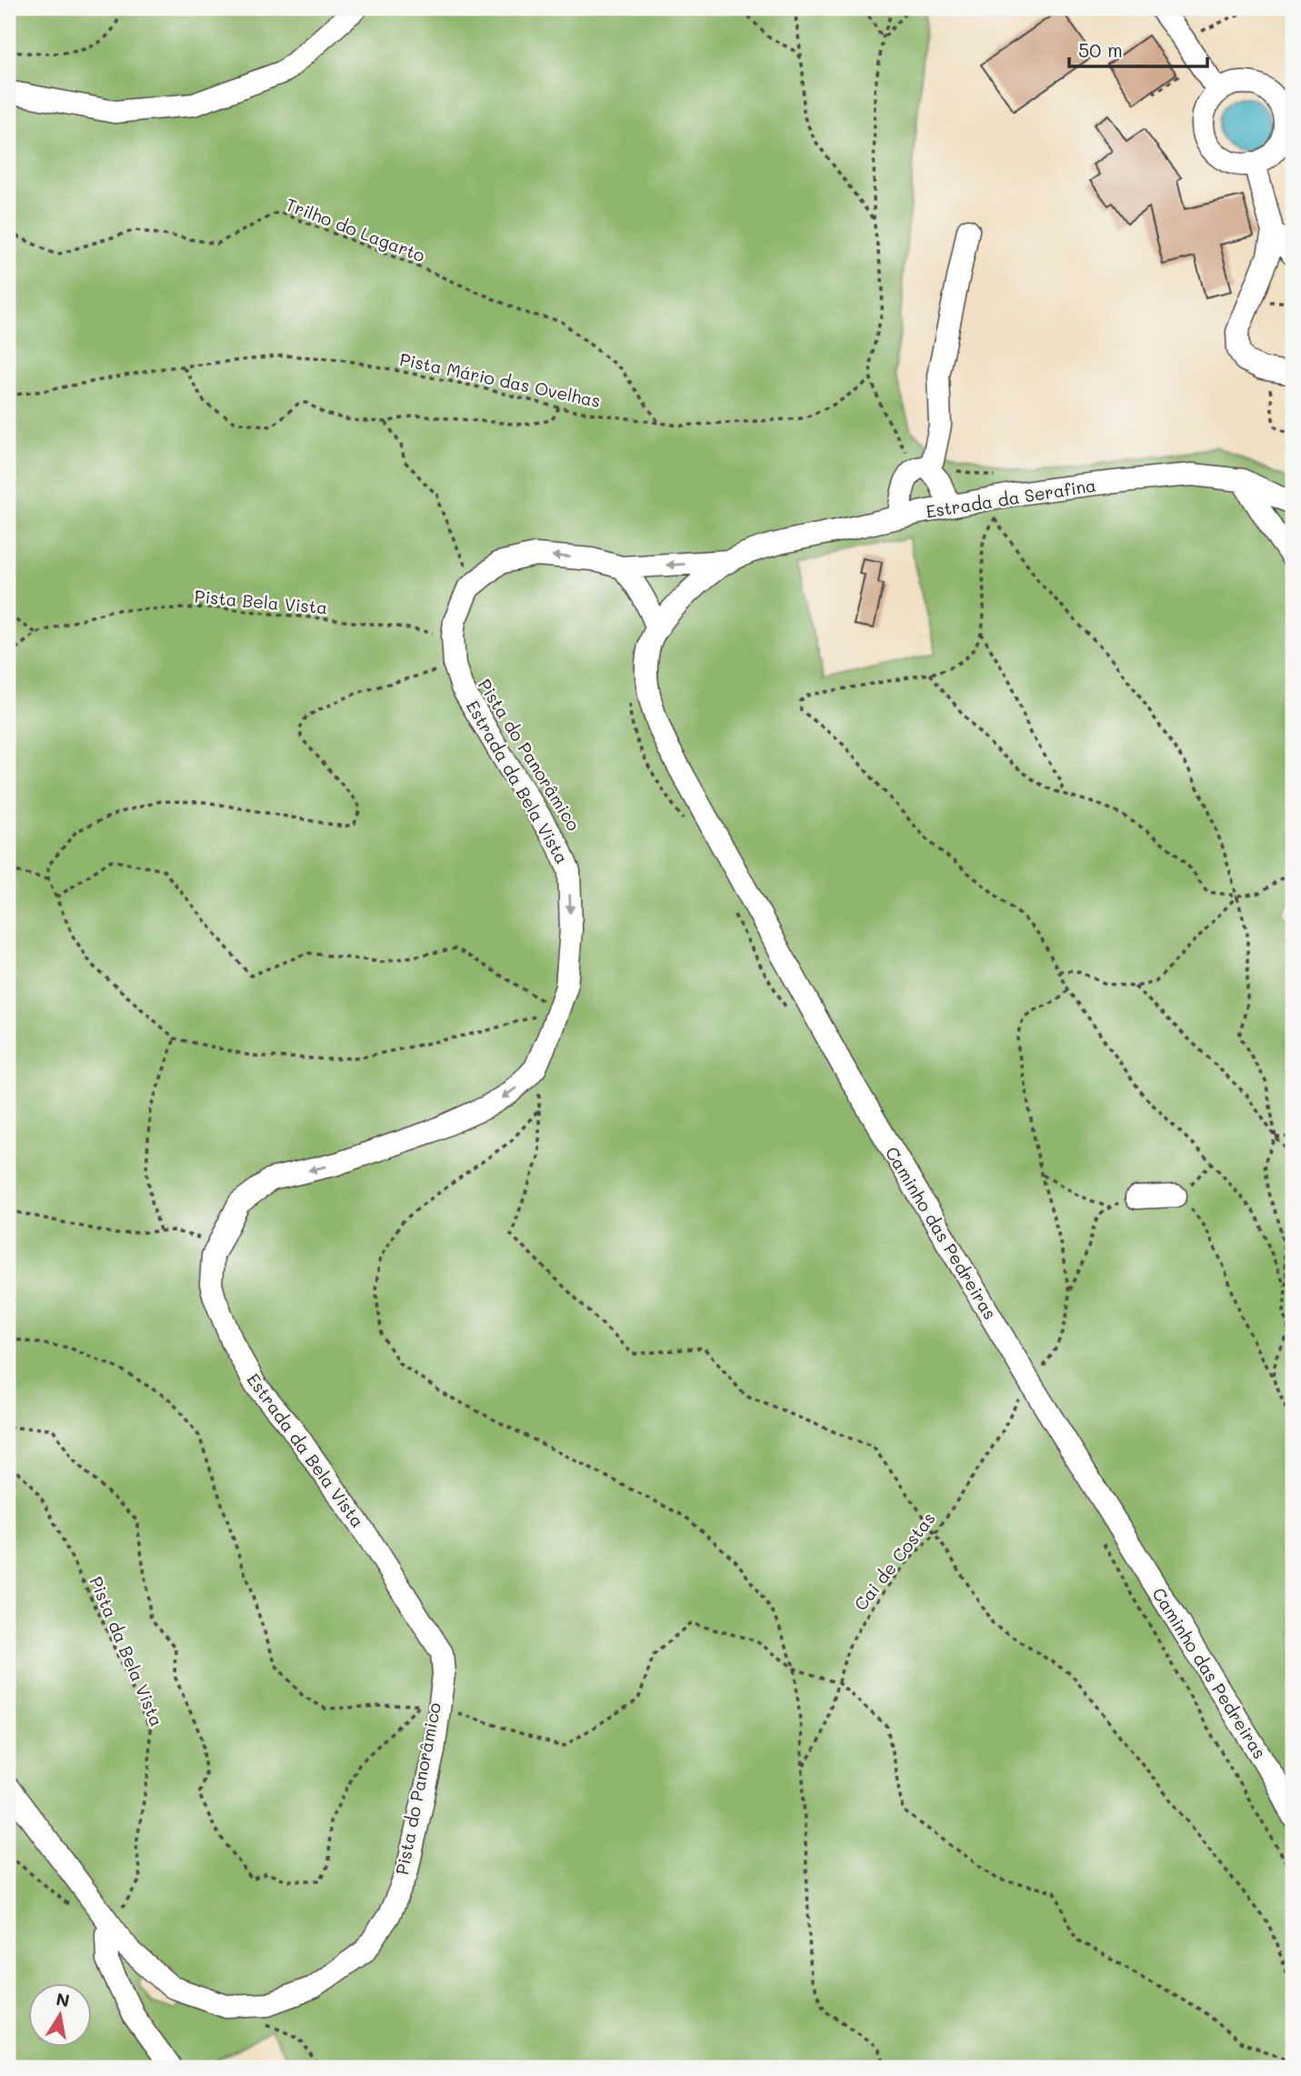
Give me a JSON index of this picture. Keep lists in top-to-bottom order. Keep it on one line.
{"streets":{"street":["Estrada da Serafina","Estrada da Bela Vista","Caminho das Pedreiras"],"path":["Trilho do Lagarto","Pista Mário das Ovelhas","Pista Bela Vista","Cai de Costas","Pista da Bela Vista"]},"crossings":[["Trilho do Lagarto","Pista Mário das Ovelhas"],["Estrada da Serafina","Estrada da Bela Vista"],["Estrada da Serafina","Caminho das Pedreiras"],["Estrada da Bela Vista","Caminho das Pedreiras"],["Estrada da Bela Vista","Pista da Bela Vista"],["Caminho das Pedreiras","Cai de Costas"]],"scale_bar":"50 m","north":"top"}
